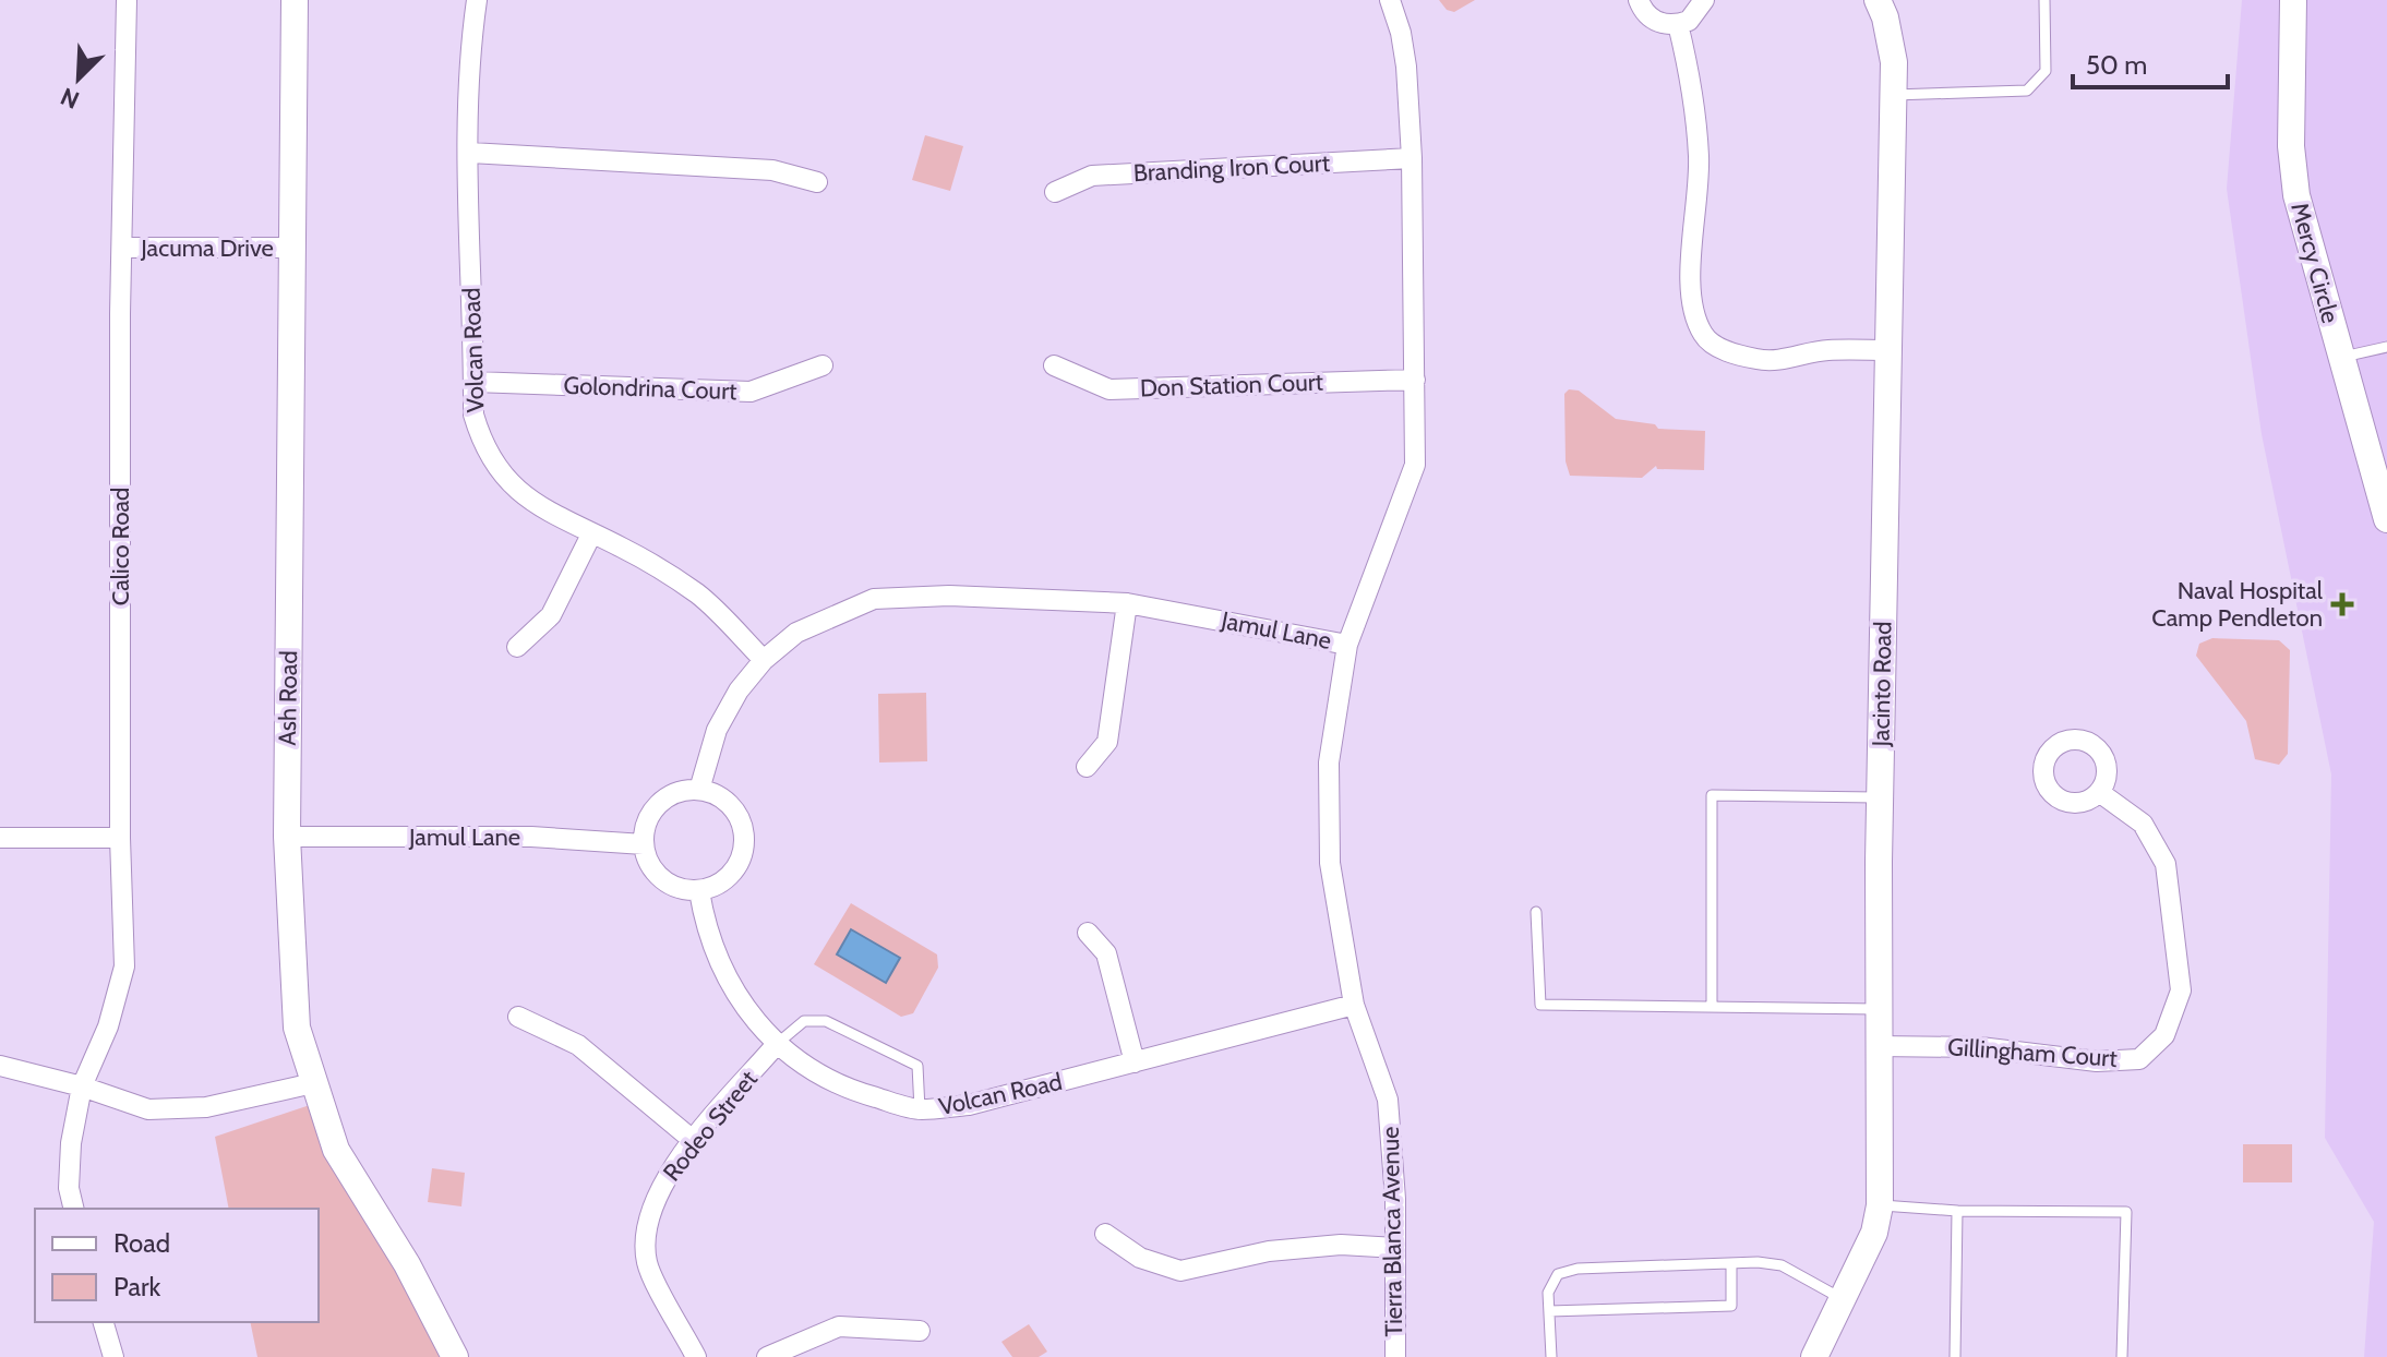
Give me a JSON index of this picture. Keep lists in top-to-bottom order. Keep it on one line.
{"streets":{"street":["Branding Iron Court","Jacuma Drive","Mercy Circle","Volcan Road","Don Station Court","Golondrina Court","Calico Road","Jamul Lane","Jacinto Road","Ash Road","Gillingham Court","Rodeo Street","Tierra Blanca Avenue"]},"crossings":[["Branding Iron Court","Jamul Lane"],["Jacuma Drive","Calico Road"],["Jacuma Drive","Ash Road"],["Volcan Road","Golondrina Court"],["Volcan Road","Jamul Lane"],["Volcan Road","Rodeo Street"],["Volcan Road","Tierra Blanca Avenue"],["Don Station Court","Jamul Lane"],["Jamul Lane","Ash Road"],["Jamul Lane","Tierra Blanca Avenue"],["Jacinto Road","Gillingham Court"]],"places":{"health":["Naval Hospital Camp Pendleton"]},"legend":["Road","Park"],"scale_bar":"50 m","north":"bottom left"}
